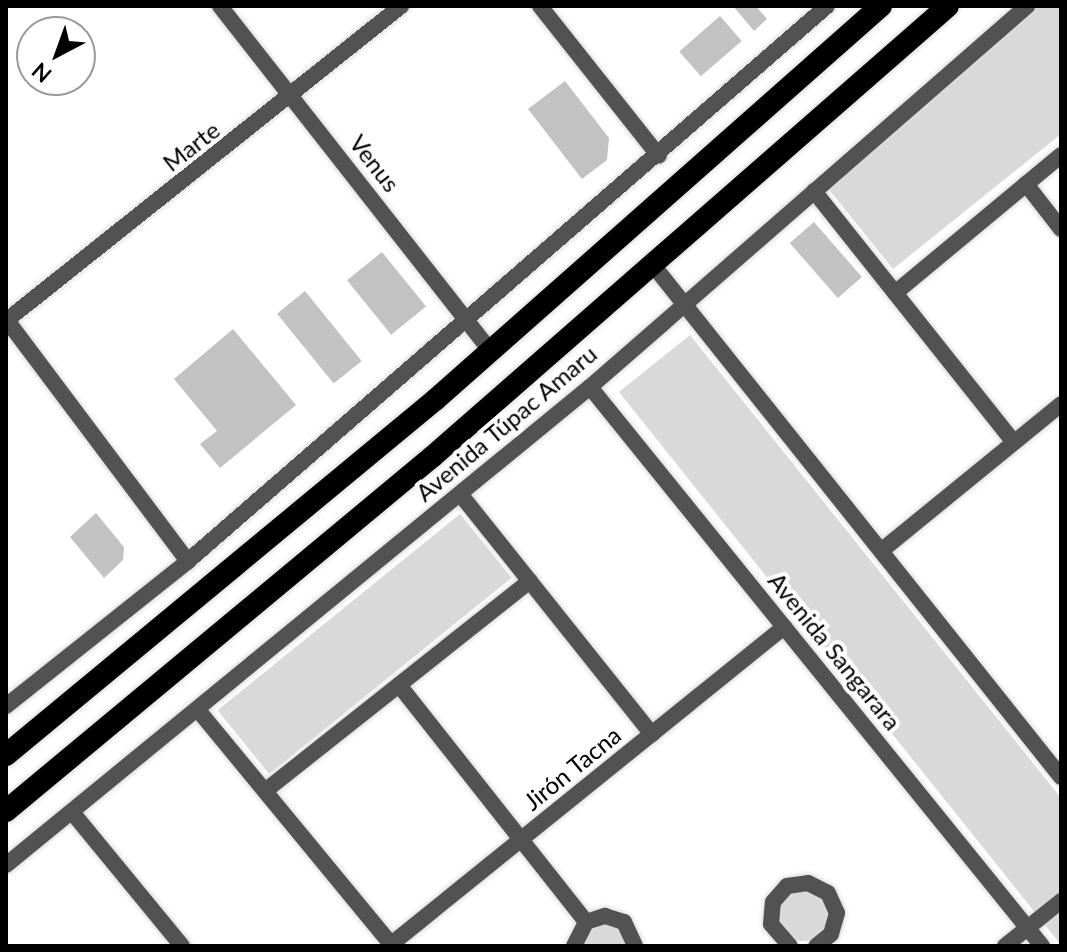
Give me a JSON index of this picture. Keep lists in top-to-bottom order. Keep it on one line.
{"streets":{"highway":["Avenida Túpac Amaru"],"street":["Marte","Venus","Avenida Sangarara","Jirón Tacna"]},"crossings":[["Marte","Venus"],["Avenida Túpac Amaru","Avenida Sangarara"],["Avenida Sangarara","Jirón Tacna"]],"north":"bottom left"}
